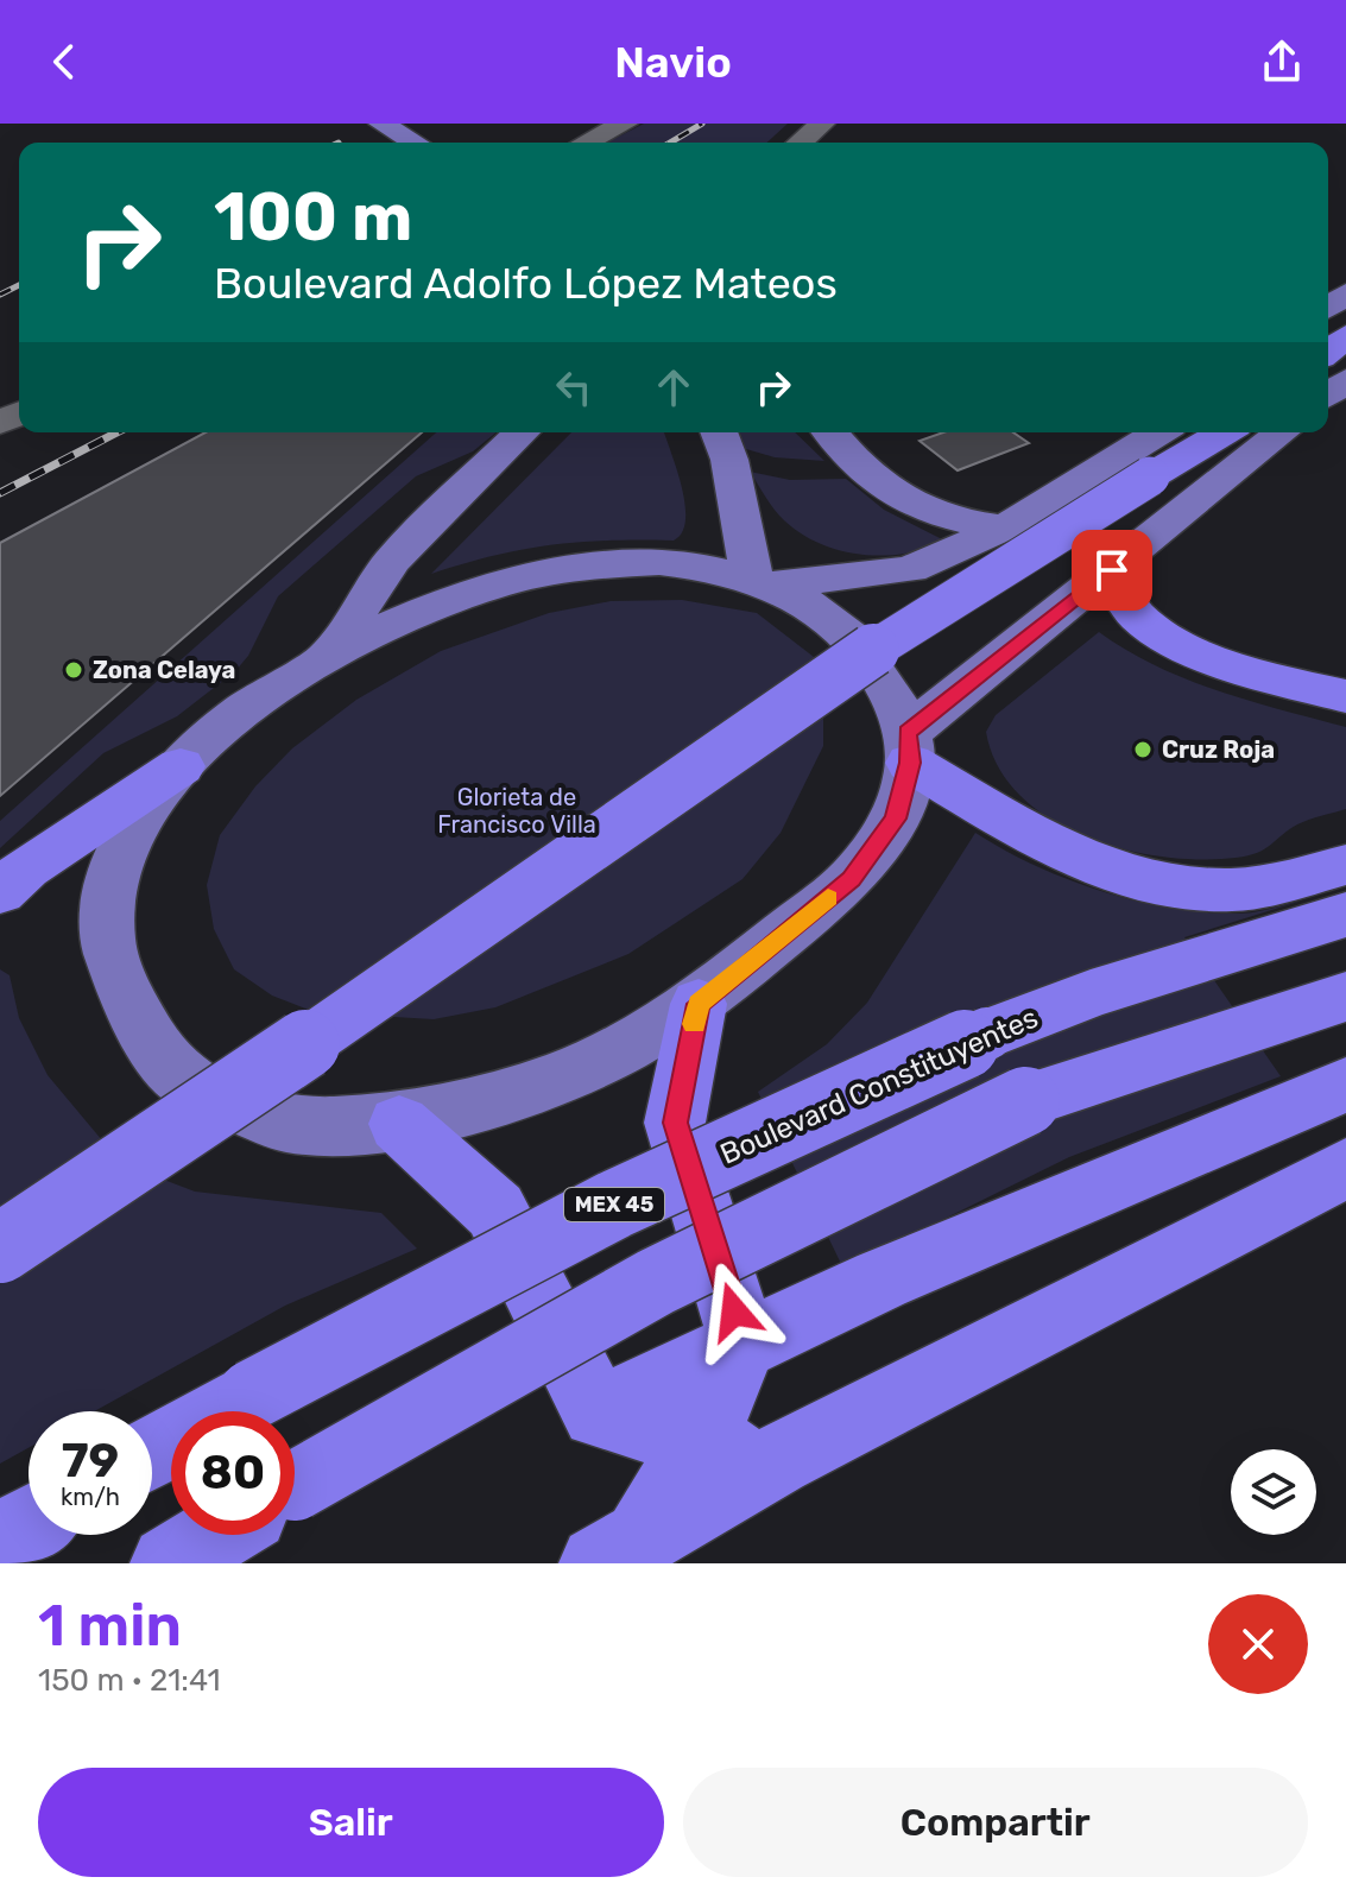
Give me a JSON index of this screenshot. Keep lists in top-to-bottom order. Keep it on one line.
{"streets":{"highway":["Boulevard Constituyentes","MEX 45"]},"parks":["Glorieta de Francisco Villa"],"places":["Zona Celaya","Cruz Roja"],"page":{"header":"Navio","turn":["100 m","Boulevard Adolfo López Mateos"],"speed":"79 km/h","limit":"80","heading":["1 min","150 m · 21:41"],"buttons":["Salir","Compartir"]}}
